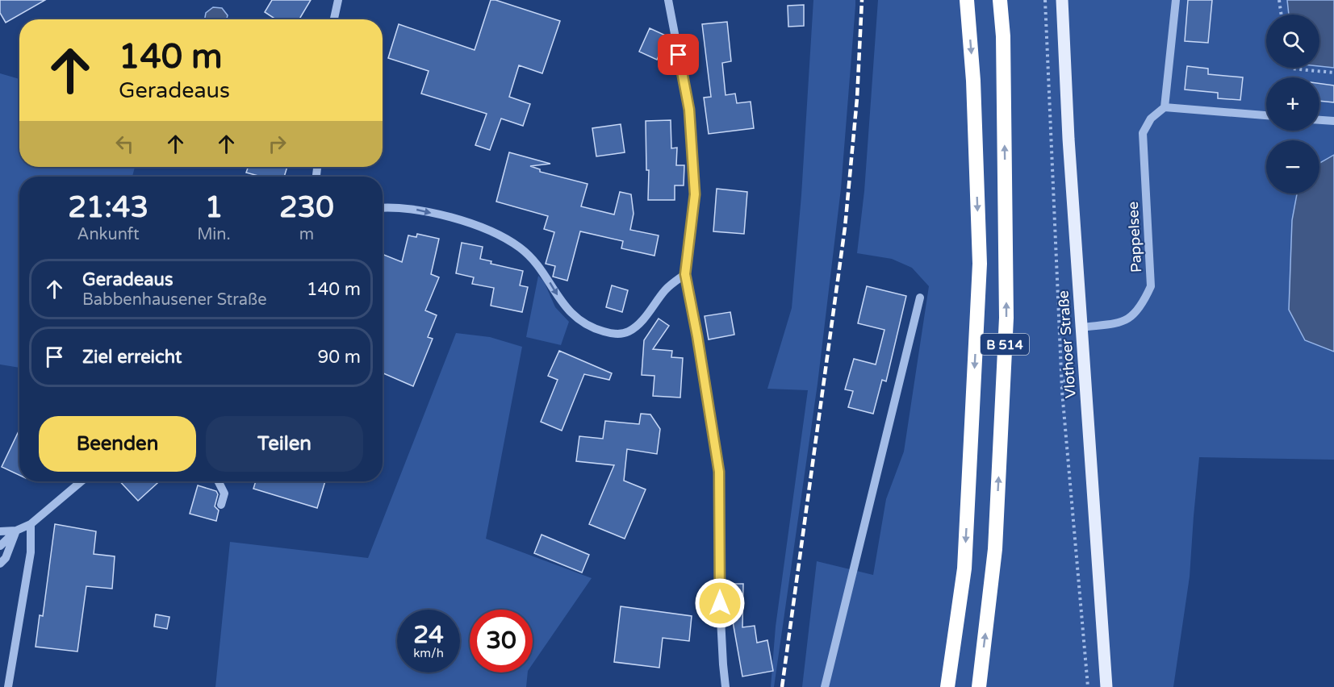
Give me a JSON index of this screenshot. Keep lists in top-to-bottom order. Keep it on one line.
{"streets":{"highway":["B 514"],"main road":["Vlothoer Straße"],"street":["Pappelsee"]},"crossings":[["Pappelsee","Vlothoer Straße"]],"page":{"map_buttons":["+","−"],"turn":["140 m","Geradeaus"],"eta":["21:43","Ankunft","1","Min.","230","m"],"list":[{"name":"Geradeaus","note":"Babbenhausener Straße","value":"140 m"},{"name":"Ziel erreicht","value":"90 m"}],"buttons":["Beenden","Teilen"],"speed":"24 km/h","limit":"30"}}
